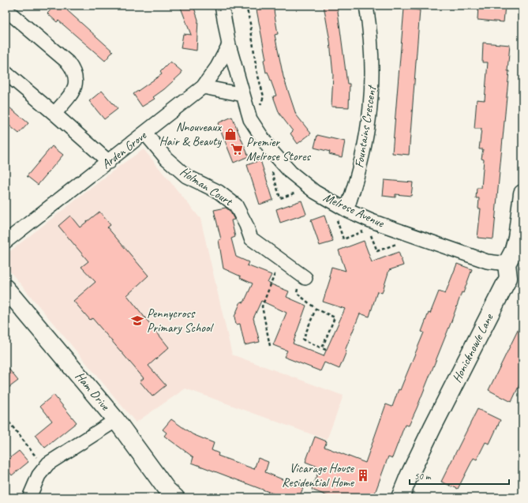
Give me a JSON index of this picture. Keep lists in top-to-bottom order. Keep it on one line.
{"streets":{"street":["Fountains Crescent","Arden Grove","Holman Court","Melrose Avenue","Honicknowle Lane","Ham Drive"]},"crossings":[["Fountains Crescent","Melrose Avenue"],["Arden Grove","Holman Court"],["Arden Grove","Melrose Avenue"],["Melrose Avenue","Honicknowle Lane"]],"places":{"shop":["Nnouveaux Hair & Beauty"],"supermarket":["Premier Melrose Stores"],"school or university":["Pennycross Primary School"],"building":["Vicarage House Residential Home"]},"scale_bar":"50 m"}
